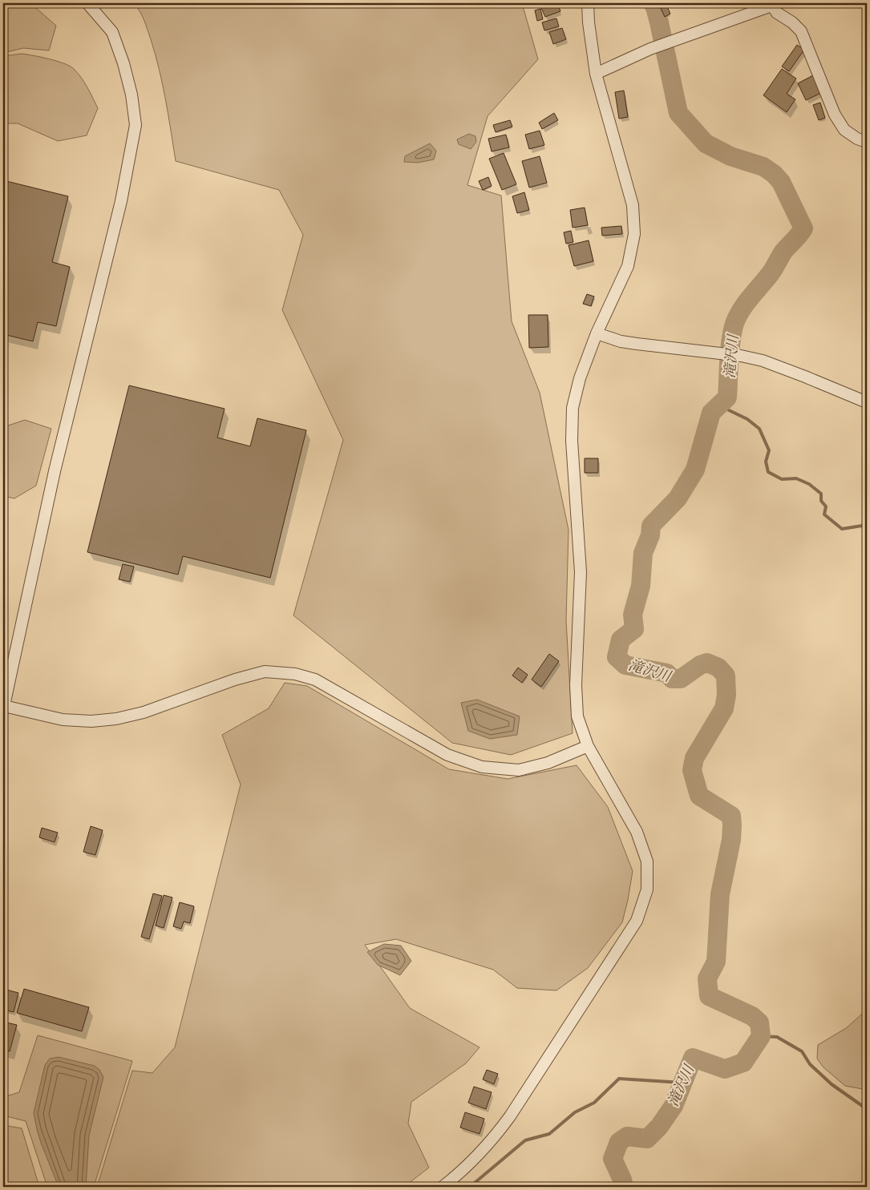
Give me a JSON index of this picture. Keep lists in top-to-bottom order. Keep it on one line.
{"water":["滝沢川"]}
